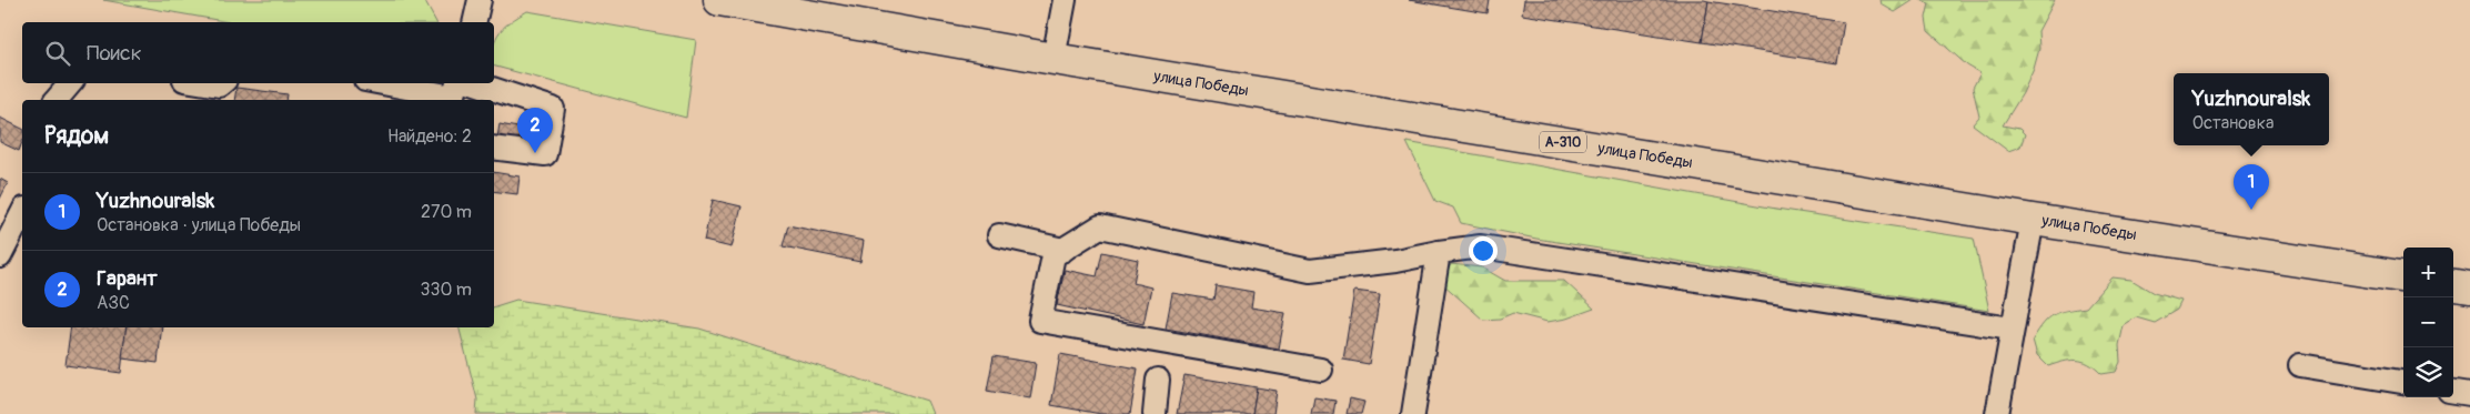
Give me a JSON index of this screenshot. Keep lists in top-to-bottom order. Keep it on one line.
{"streets":{"highway":["улица Победы","А-310"]},"page":{"search":"Поиск","popup":["Yuzhnouralsk","Остановка"],"heading":["Рядом","Найдено: 2"],"pins":["2","1"],"list":[{"mark":"1","name":"Yuzhnouralsk","note":"Остановка · улица Победы","value":"270 m"},{"mark":"2","name":"Гарант","note":"АЗС","value":"330 m"}],"map_buttons":["+","−"]}}
